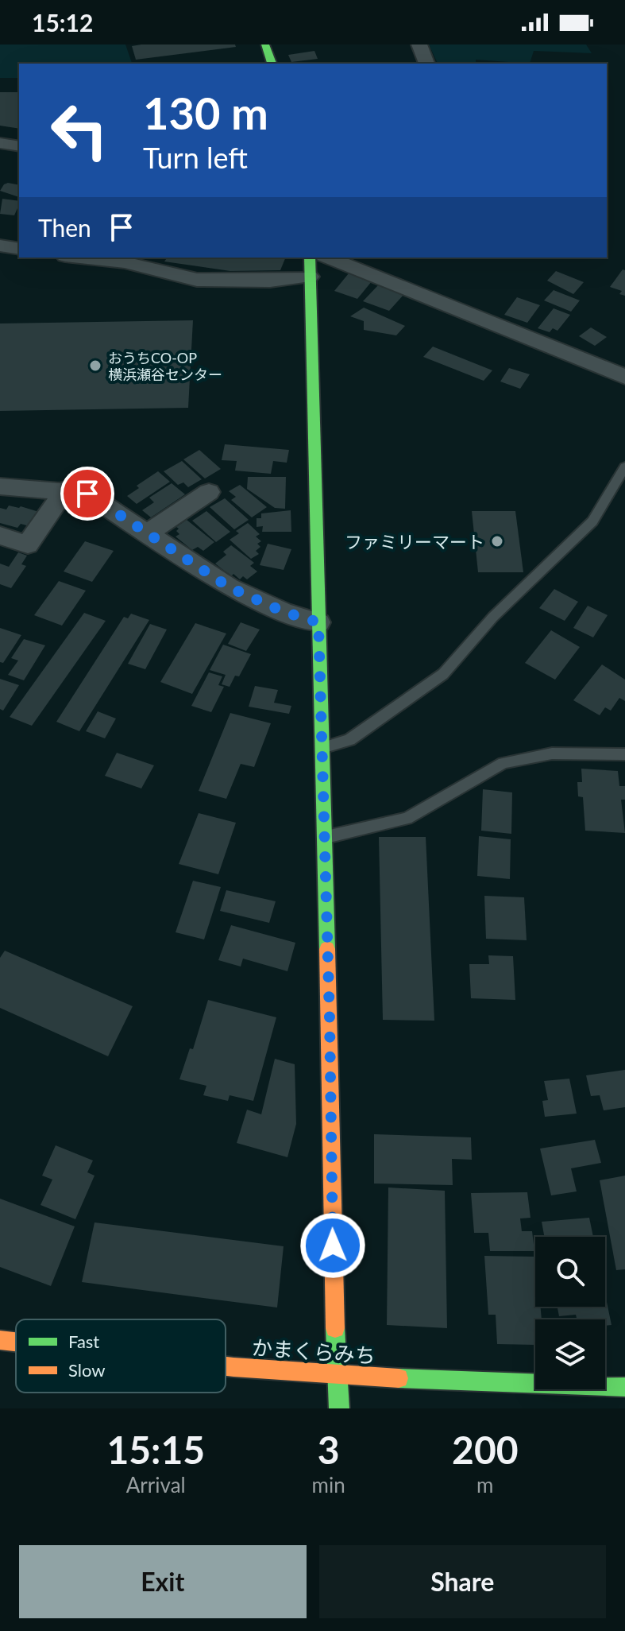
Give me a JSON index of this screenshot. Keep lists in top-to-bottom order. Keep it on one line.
{"streets":{"street":["かまくらみち"]},"places":["おうちCO-OP 横浜瀬谷センター","ファミリーマート"],"legend":["Fast","Slow"],"page":{"status":"15:12","turn":["130 m","Turn left"],"then":"Then","eta":["15:15","Arrival","3","min","200","m"],"buttons":["Exit","Share"]}}
